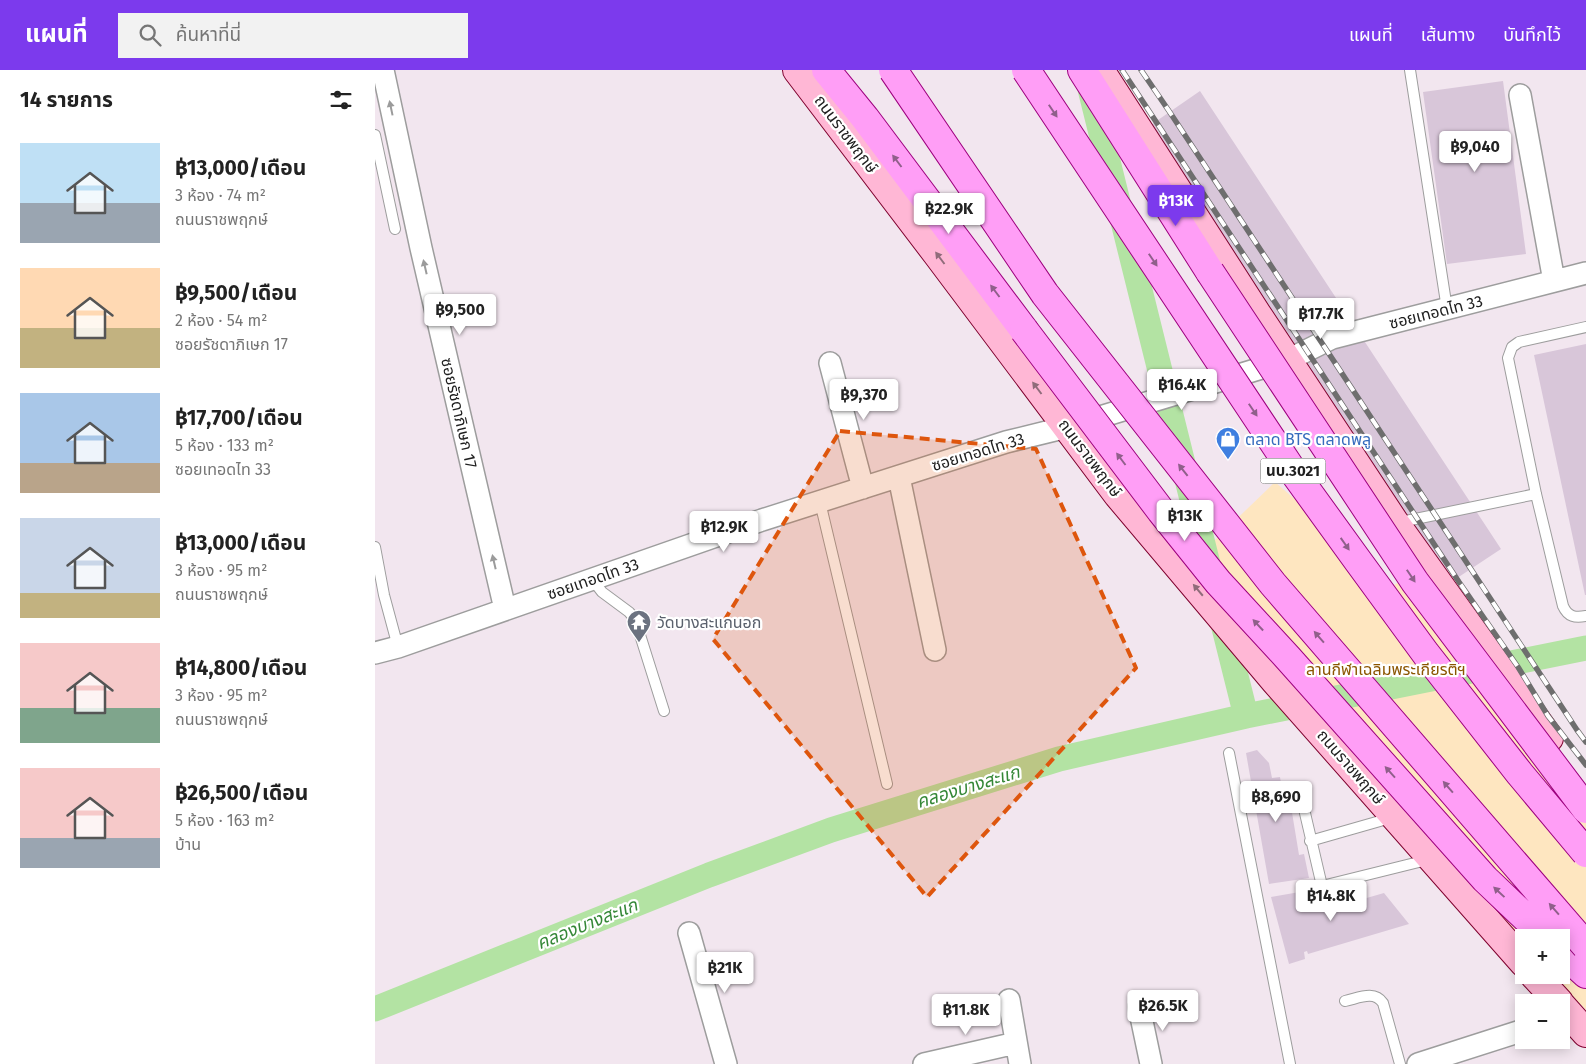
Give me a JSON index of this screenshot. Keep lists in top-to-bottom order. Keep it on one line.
{"streets":{"main road":["ถนนราชพฤกษ์","นบ.3021"],"street":["ซอยเทอดไท 33","ซอยรัชดาภิเษก 17"]},"crossings":[["ถนนราชพฤกษ์","ซอยเทอดไท 33"],["ซอยเทอดไท 33","ซอยรัชดาภิเษก 17"],["ซอยเทอดไท 33","นบ.3021"]],"one_way":["ซอยรัชดาภิเษก 17"],"water":["คลองบางสะแก"],"parks":["ลานกีฬาเฉลิมพระเกียรติฯ"],"places":{"shop":["ตลาด BTS ตลาดพลู"],"temple":["วัดบางสะแกนอก"]},"page":{"header":"แผนที่","search":"ค้นหาที่นี่","nav":["แผนที่","เส้นทาง","บันทึกไว้"],"heading":"14 รายการ","list":[{"name":"฿13,000/เดือน","note":"3 ห้อง · 74 m² · ถนนราชพฤกษ์"},{"name":"฿9,500/เดือน","note":"2 ห้อง · 54 m² · ซอยรัชดาภิเษก 17"},{"name":"฿17,700/เดือน","note":"5 ห้อง · 133 m² · ซอยเทอดไท 33"},{"name":"฿13,000/เดือน","note":"3 ห้อง · 95 m² · ถนนราชพฤกษ์"},{"name":"฿14,800/เดือน","note":"3 ห้อง · 95 m² · ถนนราชพฤกษ์"},{"name":"฿26,500/เดือน","note":"5 ห้อง · 163 m² · บ้าน"}],"price":["฿9,040","฿13K","฿22.9K","฿9,500","฿17.7K","฿16.4K","฿9,370","฿13K","฿12.9K","฿8,690","฿14.8K","฿21K","฿26.5K","฿11.8K"],"map_buttons":["+","−"]}}
